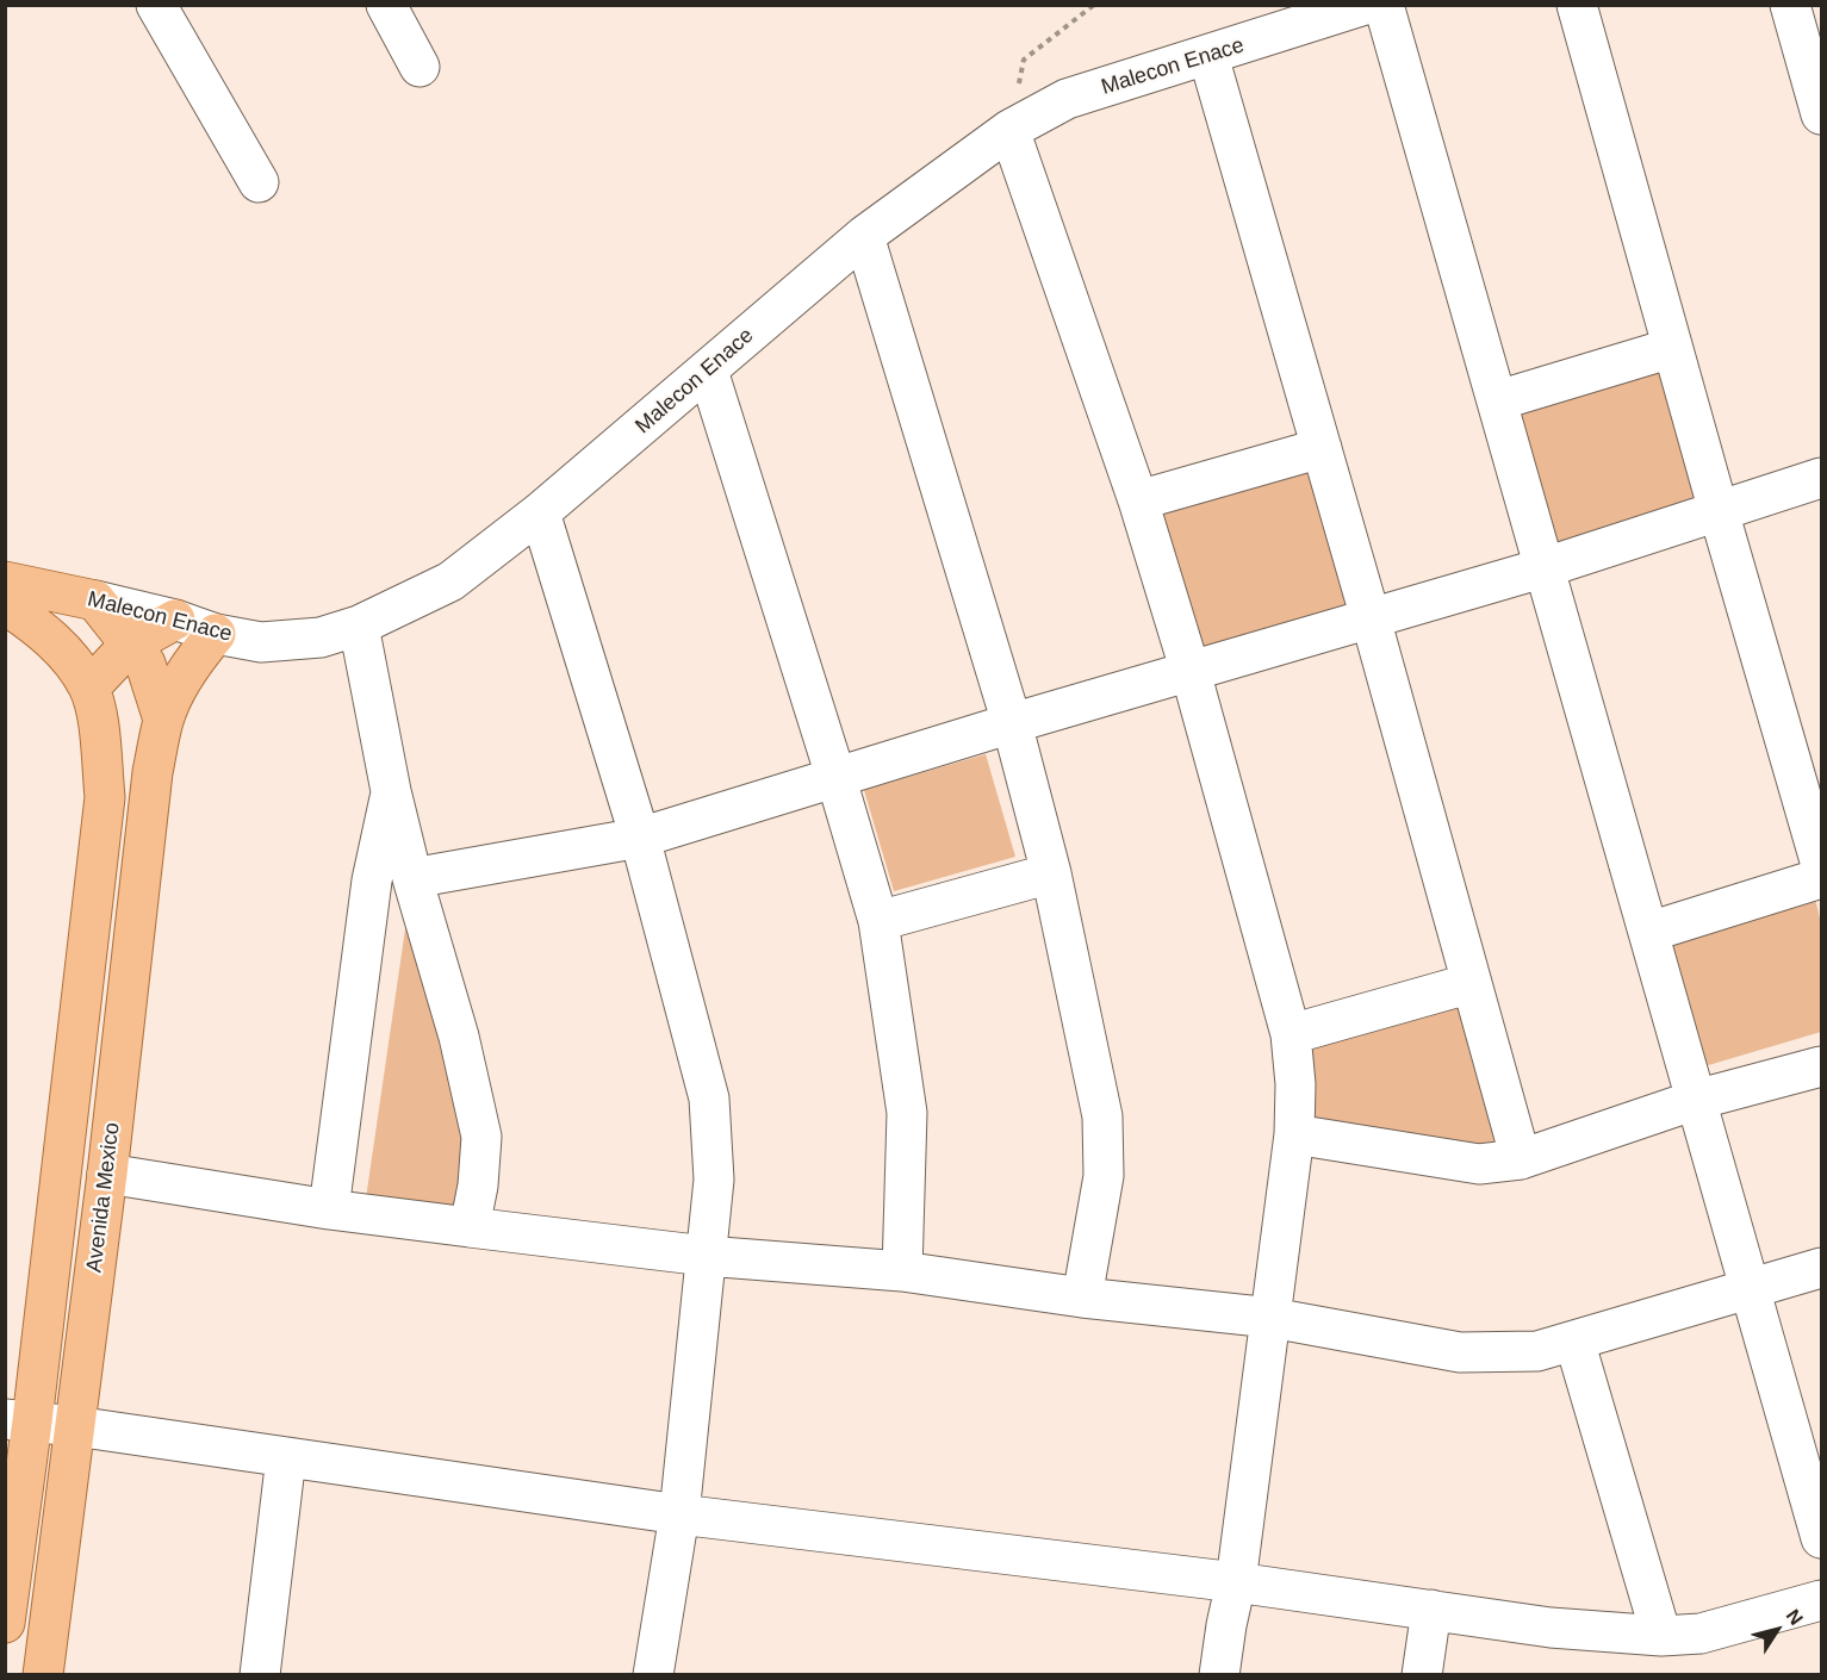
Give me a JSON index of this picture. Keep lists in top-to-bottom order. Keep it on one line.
{"streets":{"main road":["Malecon Enace","Avenida Mexico"]},"crossings":[["Malecon Enace","Avenida Mexico"]],"north":"top right"}
